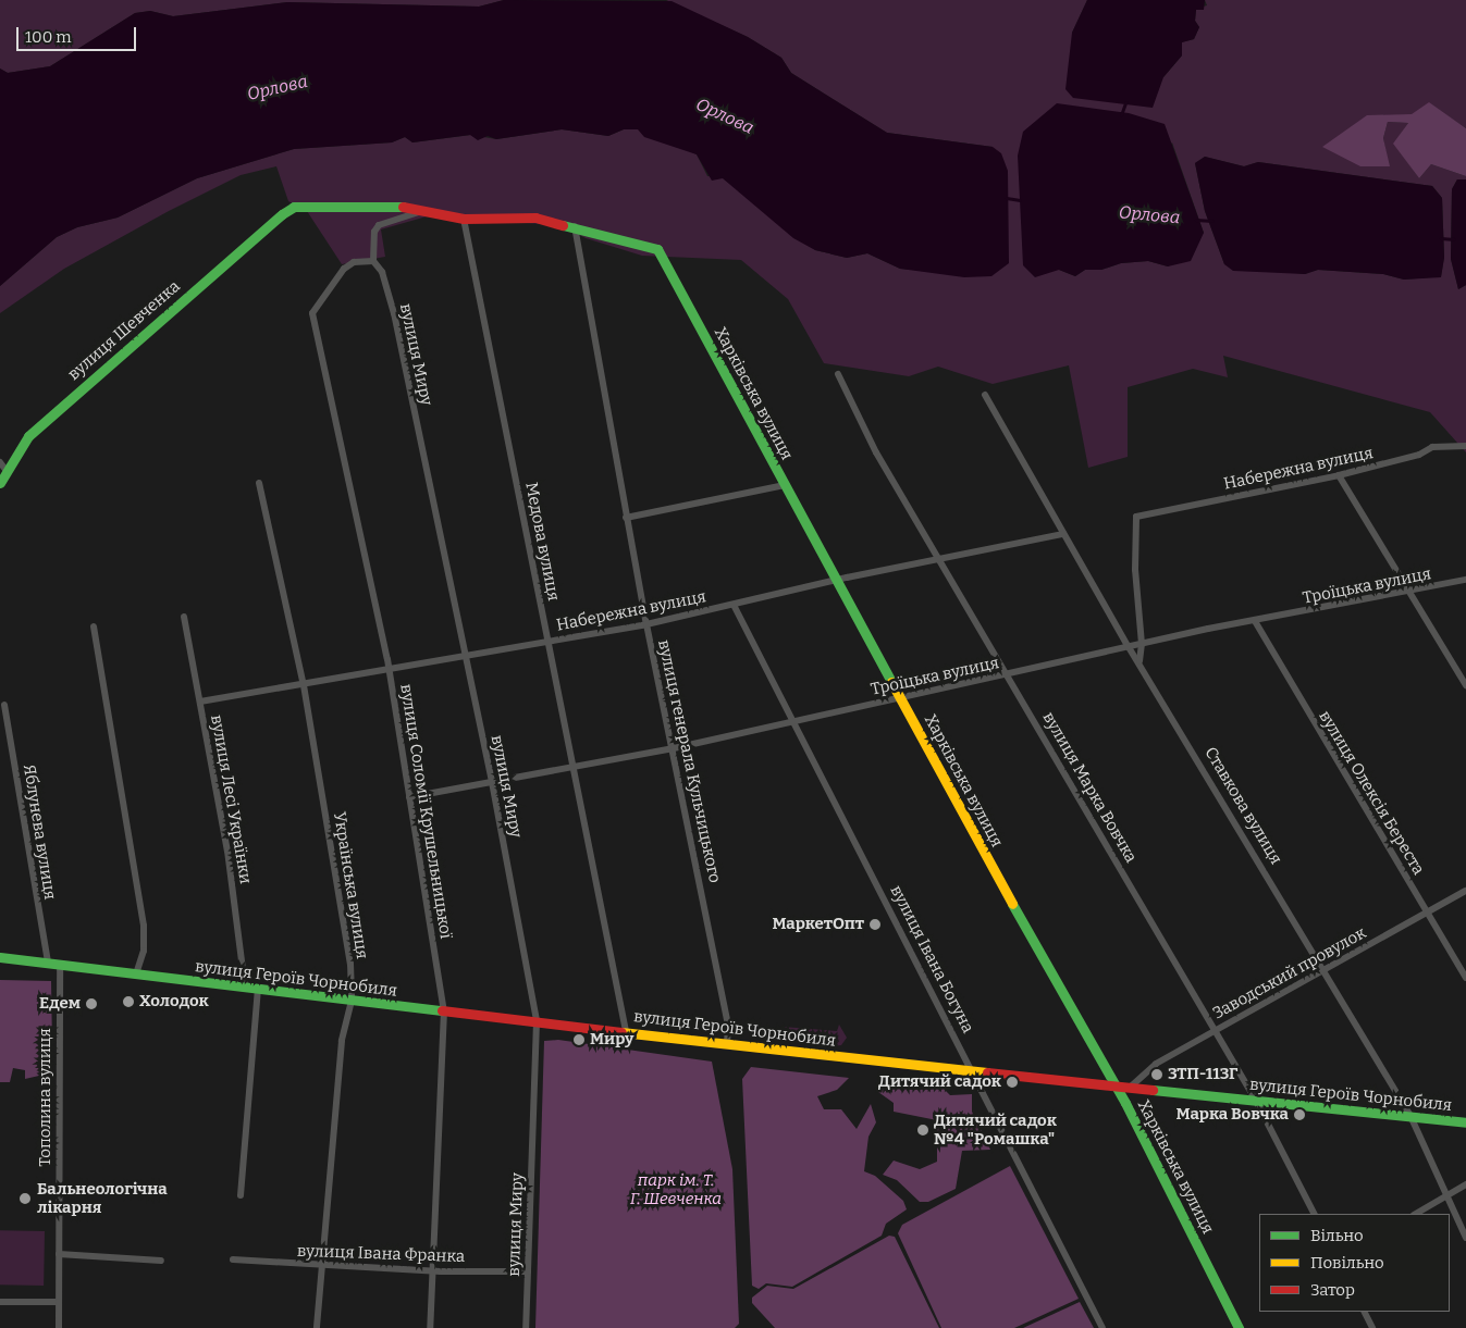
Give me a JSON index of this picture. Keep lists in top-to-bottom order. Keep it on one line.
{"streets":{"street":["вулиця Шевченка","вулиця Миру","Харківська вулиця","Набережна вулиця","Медова вулиця","Троїцька вулиця","вулиця генерала Кульчицького","вулиця Марка Вовчка","вулиця Олексія Береста","вулиця Лесі Українки","Ставкова вулиця","вулиця Соломії Крушельницької","Яблунева вулиця","Українська вулиця","вулиця Івана Богуна","Заводський провулок","вулиця Героїв Чорнобиля","Тополина вулиця","вулиця Івана Франка"]},"crossings":[["вулиця Миру","Набережна вулиця"],["вулиця Миру","Троїцька вулиця"],["вулиця Миру","вулиця Соломії Крушельницької"],["вулиця Миру","вулиця Героїв Чорнобиля"],["вулиця Миру","вулиця Івана Франка"],["Харківська вулиця","Набережна вулиця"],["Харківська вулиця","Троїцька вулиця"],["Харківська вулиця","вулиця генерала Кульчицького"],["Харківська вулиця","вулиця Героїв Чорнобиля"],["Набережна вулиця","Медова вулиця"],["Набережна вулиця","Троїцька вулиця"],["Набережна вулиця","вулиця генерала Кульчицького"],["Набережна вулиця","вулиця Марка Вовчка"],["Набережна вулиця","вулиця Лесі Українки"],["Набережна вулиця","Ставкова вулиця"],["Набережна вулиця","вулиця Соломії Крушельницької"],["Набережна вулиця","Українська вулиця"],["Набережна вулиця","вулиця Івана Богуна"],["Медова вулиця","Троїцька вулиця"],["Медова вулиця","вулиця Героїв Чорнобиля"],["Троїцька вулиця","вулиця генерала Кульчицького"],["Троїцька вулиця","вулиця Марка Вовчка"],["Троїцька вулиця","вулиця Олексія Береста"],["Троїцька вулиця","Ставкова вулиця"],["Троїцька вулиця","вулиця Соломії Крушельницької"],["Троїцька вулиця","вулиця Івана Богуна"],["вулиця генерала Кульчицького","вулиця Героїв Чорнобиля"],["вулиця Марка Вовчка","Заводський провулок"],["вулиця Марка Вовчка","вулиця Героїв Чорнобиля"],["вулиця Олексія Береста","Заводський провулок"],["вулиця Лесі Українки","вулиця Героїв Чорнобиля"],["Ставкова вулиця","Заводський провулок"],["Ставкова вулиця","вулиця Героїв Чорнобиля"],["вулиця Соломії Крушельницької","вулиця Героїв Чорнобиля"],["вулиця Соломії Крушельницької","вулиця Івана Франка"],["Яблунева вулиця","вулиця Героїв Чорнобиля"],["Українська вулиця","вулиця Героїв Чорнобиля"],["Українська вулиця","вулиця Івана Франка"],["вулиця Івана Богуна","вулиця Героїв Чорнобиля"],["Заводський провулок","вулиця Героїв Чорнобиля"],["вулиця Героїв Чорнобиля","Тополина вулиця"]],"water":["Орлова"],"parks":["парк ім. Т. Г. Шевченка"],"places":["МаркетОпт","Холодок","Едем","Миру","ЗТП-113Г","Дитячий садок","Марка Вовчка","Дитячий садок №4 \"Ромашка\"","Бальнеологічна лікарня"],"legend":["Вільно","Повільно","Затор"],"scale_bar":"100 m"}
